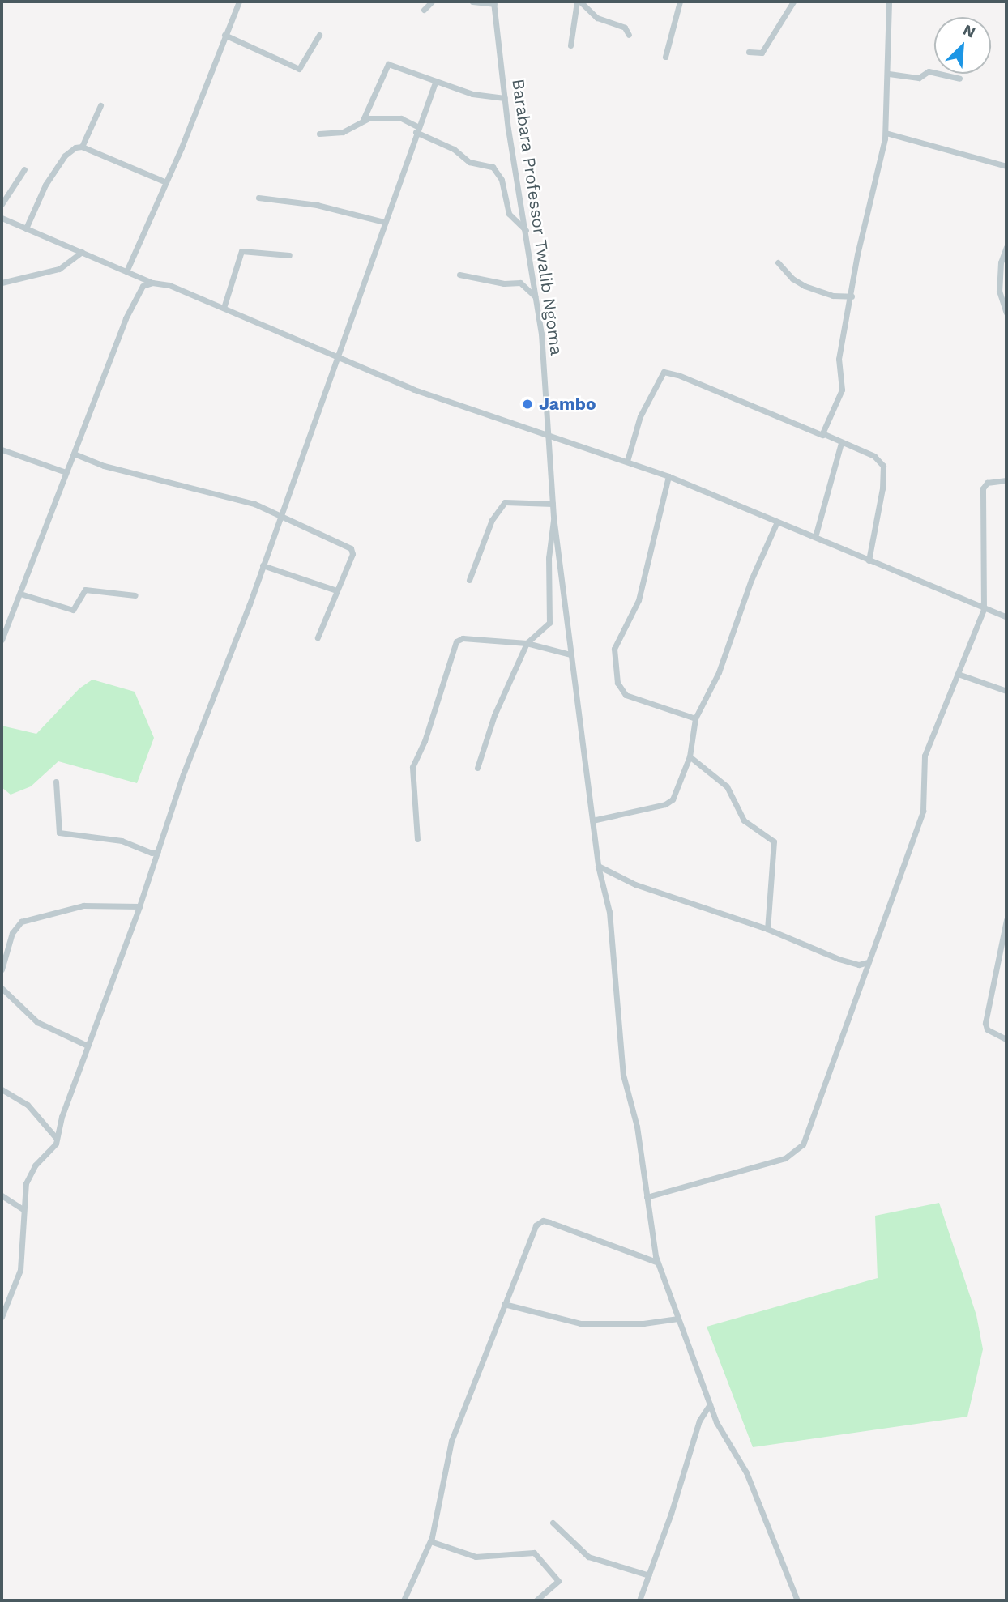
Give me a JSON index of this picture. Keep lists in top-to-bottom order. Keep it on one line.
{"streets":{"street":["Barabara Professor Twalib Ngoma"]},"places":["Jambo"],"north":"top right"}
